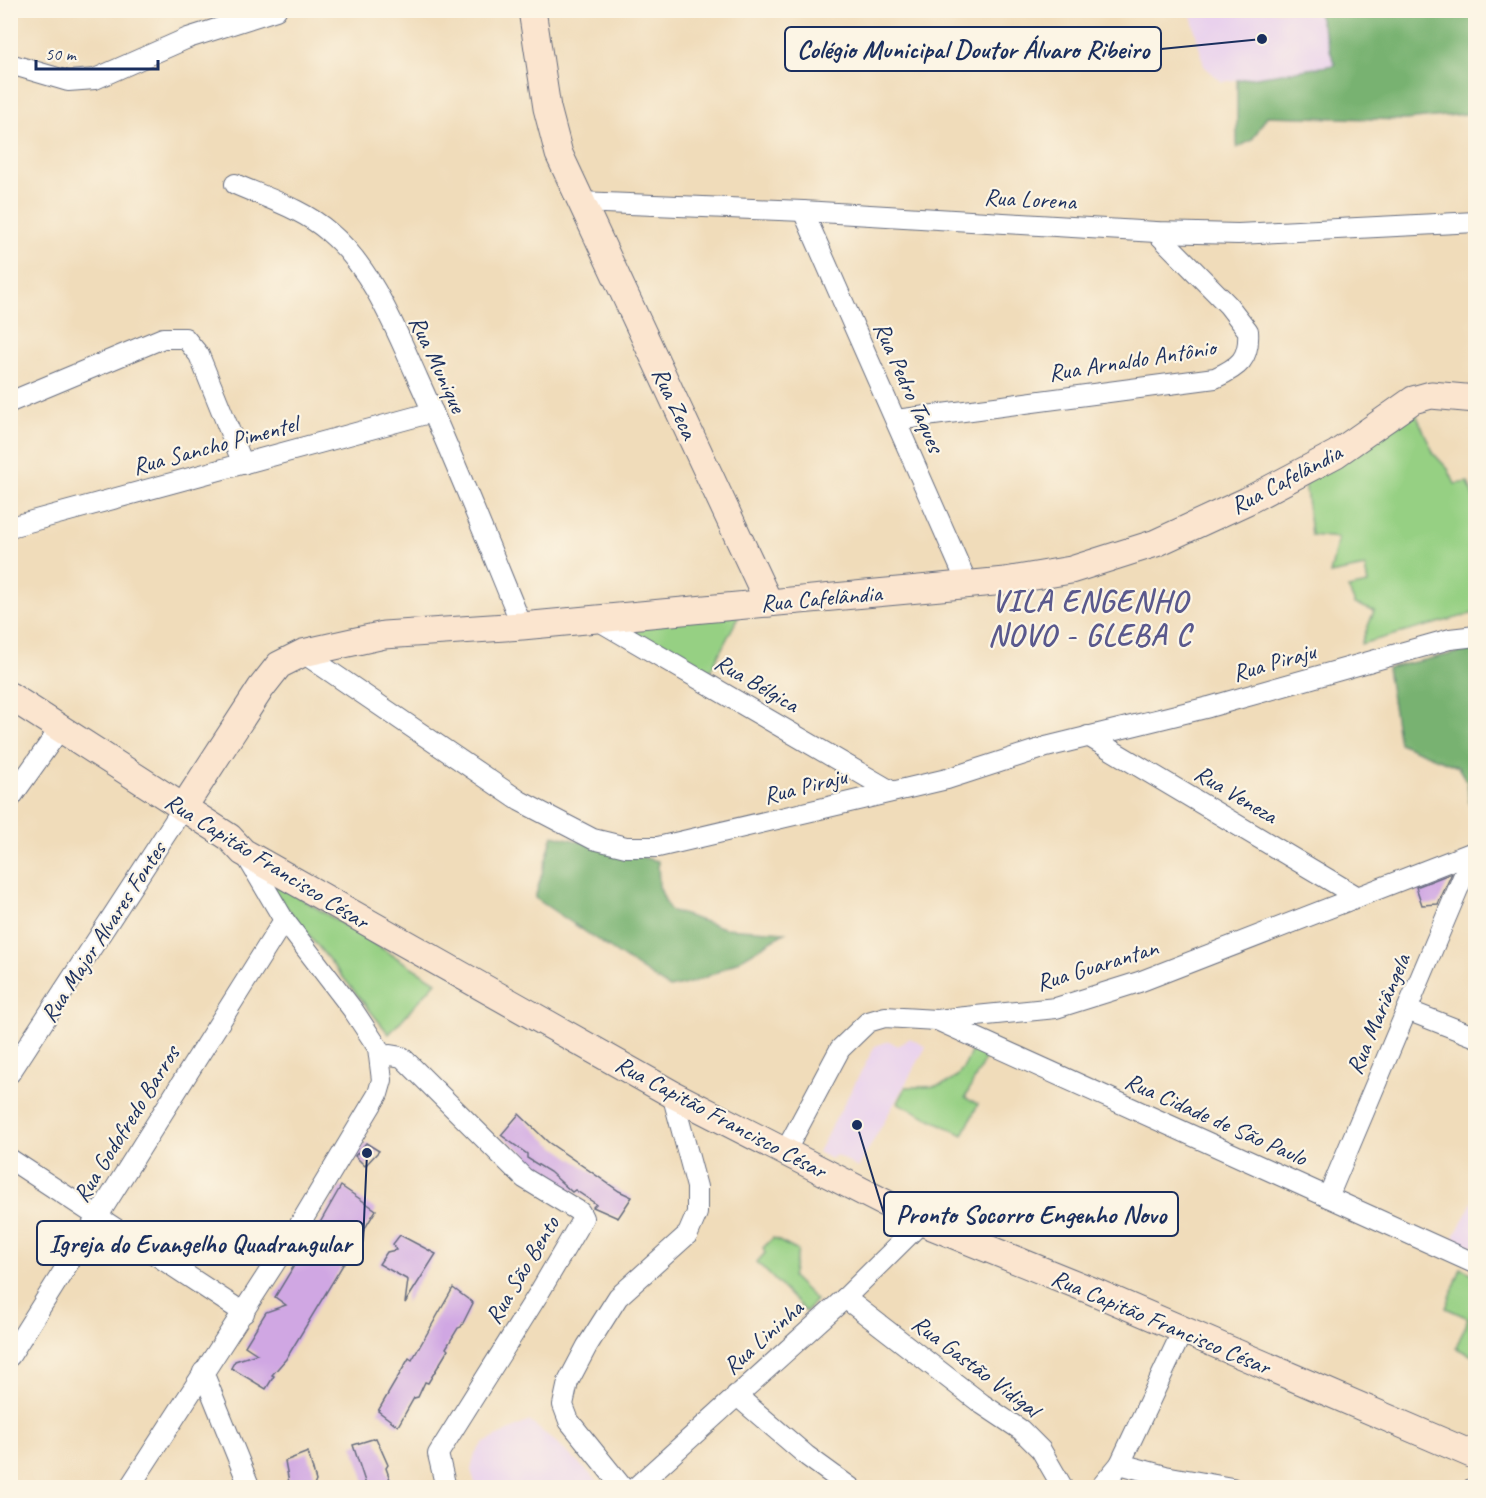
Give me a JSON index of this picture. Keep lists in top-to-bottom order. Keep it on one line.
{"streets":{"street":["Rua Lorena","Rua Arnaldo Antônio","Rua Munique","Rua Pedro Taques","Rua Zeca","Rua Sancho Pimentel","Rua Cafelândia","Rua Piraju","Rua Bélgica","Rua Veneza","Rua Capitão Francisco César","Rua Major Alvares Fontes","Rua Guarantan","Rua Mariângela","Rua Cidade de São Paulo","Rua Godofredo Barros","Rua São Bento","Rua Lininha","Rua Gastão Vidigal"]},"crossings":[["Rua Lorena","Rua Arnaldo Antônio"],["Rua Lorena","Rua Pedro Taques"],["Rua Lorena","Rua Zeca"],["Rua Arnaldo Antônio","Rua Pedro Taques"],["Rua Munique","Rua Sancho Pimentel"],["Rua Munique","Rua Cafelândia"],["Rua Pedro Taques","Rua Cafelândia"],["Rua Zeca","Rua Cafelândia"],["Rua Cafelândia","Rua Piraju"],["Rua Cafelândia","Rua Bélgica"],["Rua Cafelândia","Rua Capitão Francisco César"],["Rua Cafelândia","Rua Major Alvares Fontes"],["Rua Piraju","Rua Bélgica"],["Rua Piraju","Rua Veneza"],["Rua Veneza","Rua Guarantan"],["Rua Capitão Francisco César","Rua Major Alvares Fontes"],["Rua Capitão Francisco César","Rua Guarantan"],["Rua Capitão Francisco César","Rua Lininha"],["Rua Guarantan","Rua Mariângela"],["Rua Guarantan","Rua Cidade de São Paulo"],["Rua Mariângela","Rua Cidade de São Paulo"],["Rua Lininha","Rua Gastão Vidigal"]],"districts":["VILA ENGENHO NOVO - GLEBA C"],"places":["Colégio Municipal Doutor Álvaro Ribeiro","Pronto Socorro Engenho Novo","Igreja do Evangelho Quadrangular"],"scale_bar":"50 m"}
